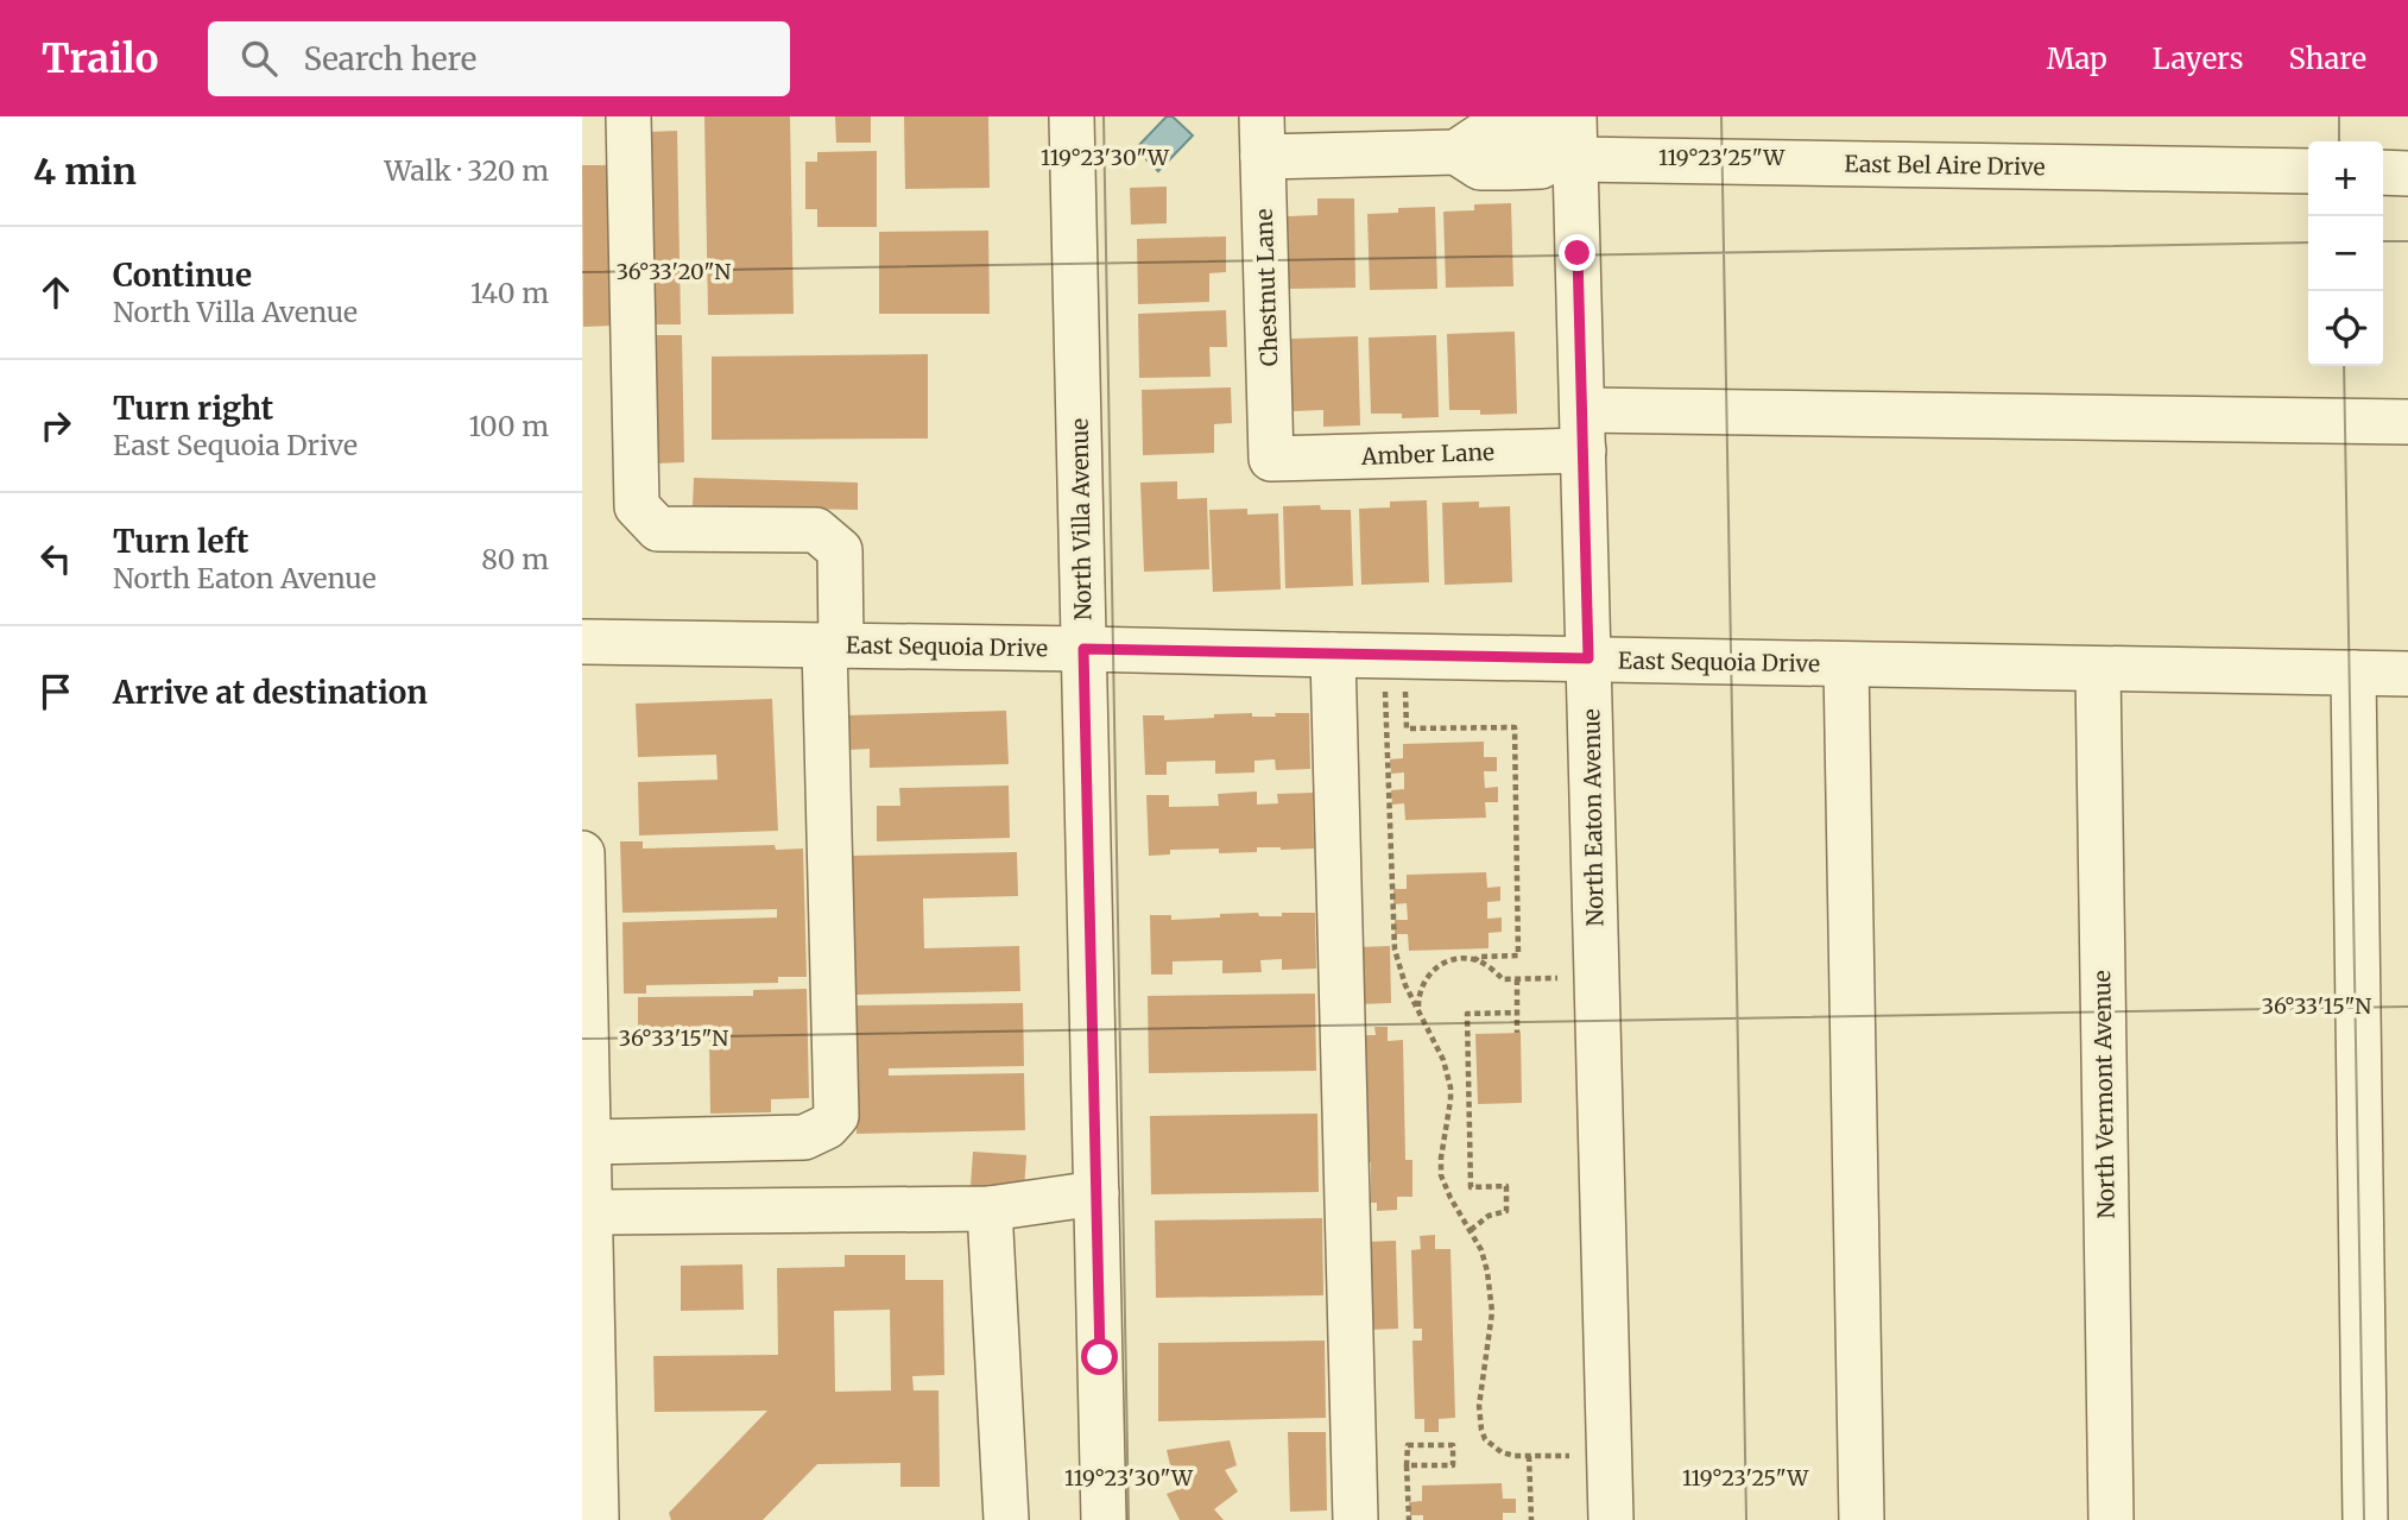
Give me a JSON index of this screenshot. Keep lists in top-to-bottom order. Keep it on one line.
{"streets":{"street":["East Bel Aire Drive","Chestnut Lane","Amber Lane","North Villa Avenue","East Sequoia Drive","North Eaton Avenue","North Vermont Avenue"]},"crossings":[["East Bel Aire Drive","North Eaton Avenue"],["Chestnut Lane","Amber Lane"],["Amber Lane","North Eaton Avenue"],["North Villa Avenue","East Sequoia Drive"],["East Sequoia Drive","North Eaton Avenue"],["East Sequoia Drive","North Vermont Avenue"]],"page":{"header":"Trailo","search":"Search here","nav":["Map","Layers","Share"],"heading":["4 min","Walk · 320 m"],"map_buttons":["+","−"],"list":[["Continue","North Villa Avenue","140 m"],["Turn right","East Sequoia Drive","100 m"],["Turn left","North Eaton Avenue","80 m"],"Arrive at destination"]},"coordinates":["119°23'30\"W","119°23'25\"W","36°33'20\"N","36°33'15\"N"]}
